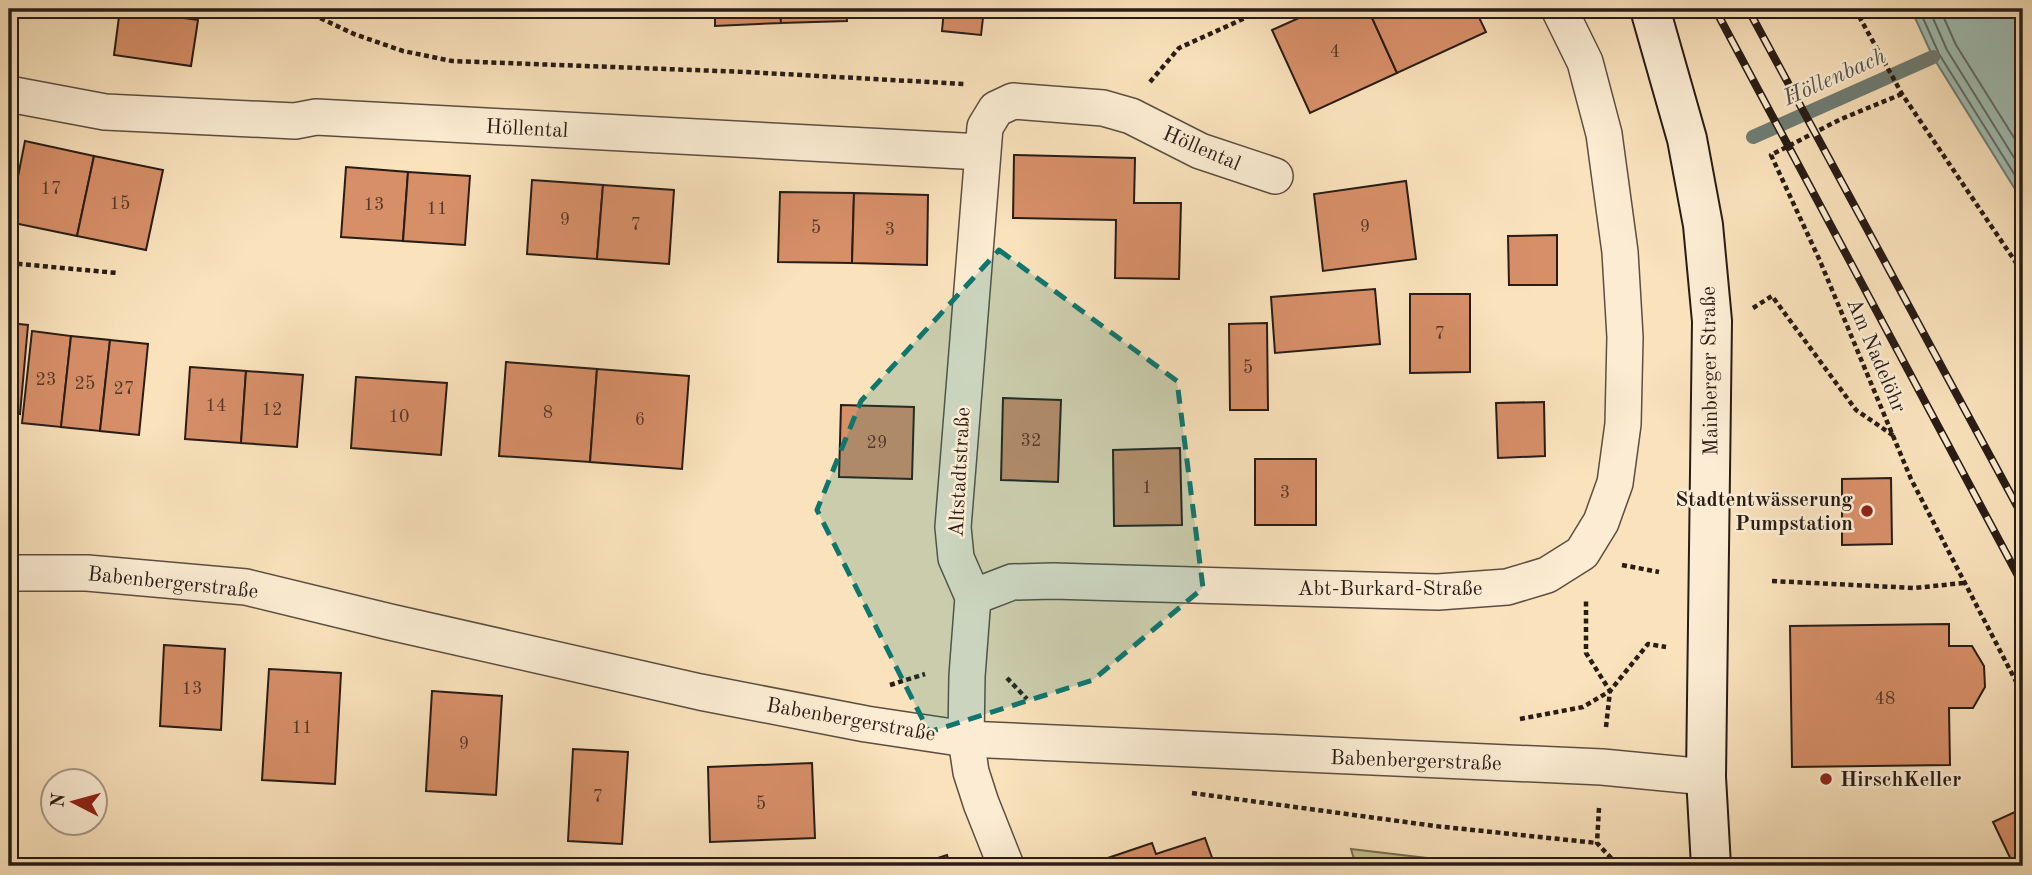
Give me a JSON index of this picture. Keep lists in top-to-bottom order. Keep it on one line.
{"streets":{"main road":["Mainberger Straße"],"street":["Höllental","Altstadtstraße","Babenbergerstraße","Abt-Burkard-Straße"],"path":["Am Nadelöhr"]},"crossings":[["Höllental","Altstadtstraße"],["Mainberger Straße","Babenbergerstraße"],["Altstadtstraße","Babenbergerstraße"],["Altstadtstraße","Abt-Burkard-Straße"]],"water":["Höllenbach"],"places":["Stadtentwässerung Pumpstation","HirschKeller"],"house_numbers":["4","17","15","13","11","9","7","9","5","3","7","5","23","25","27","14","12","8","10","6","32","29","1","3","13","48","11","9","7","5"],"north":"left"}
